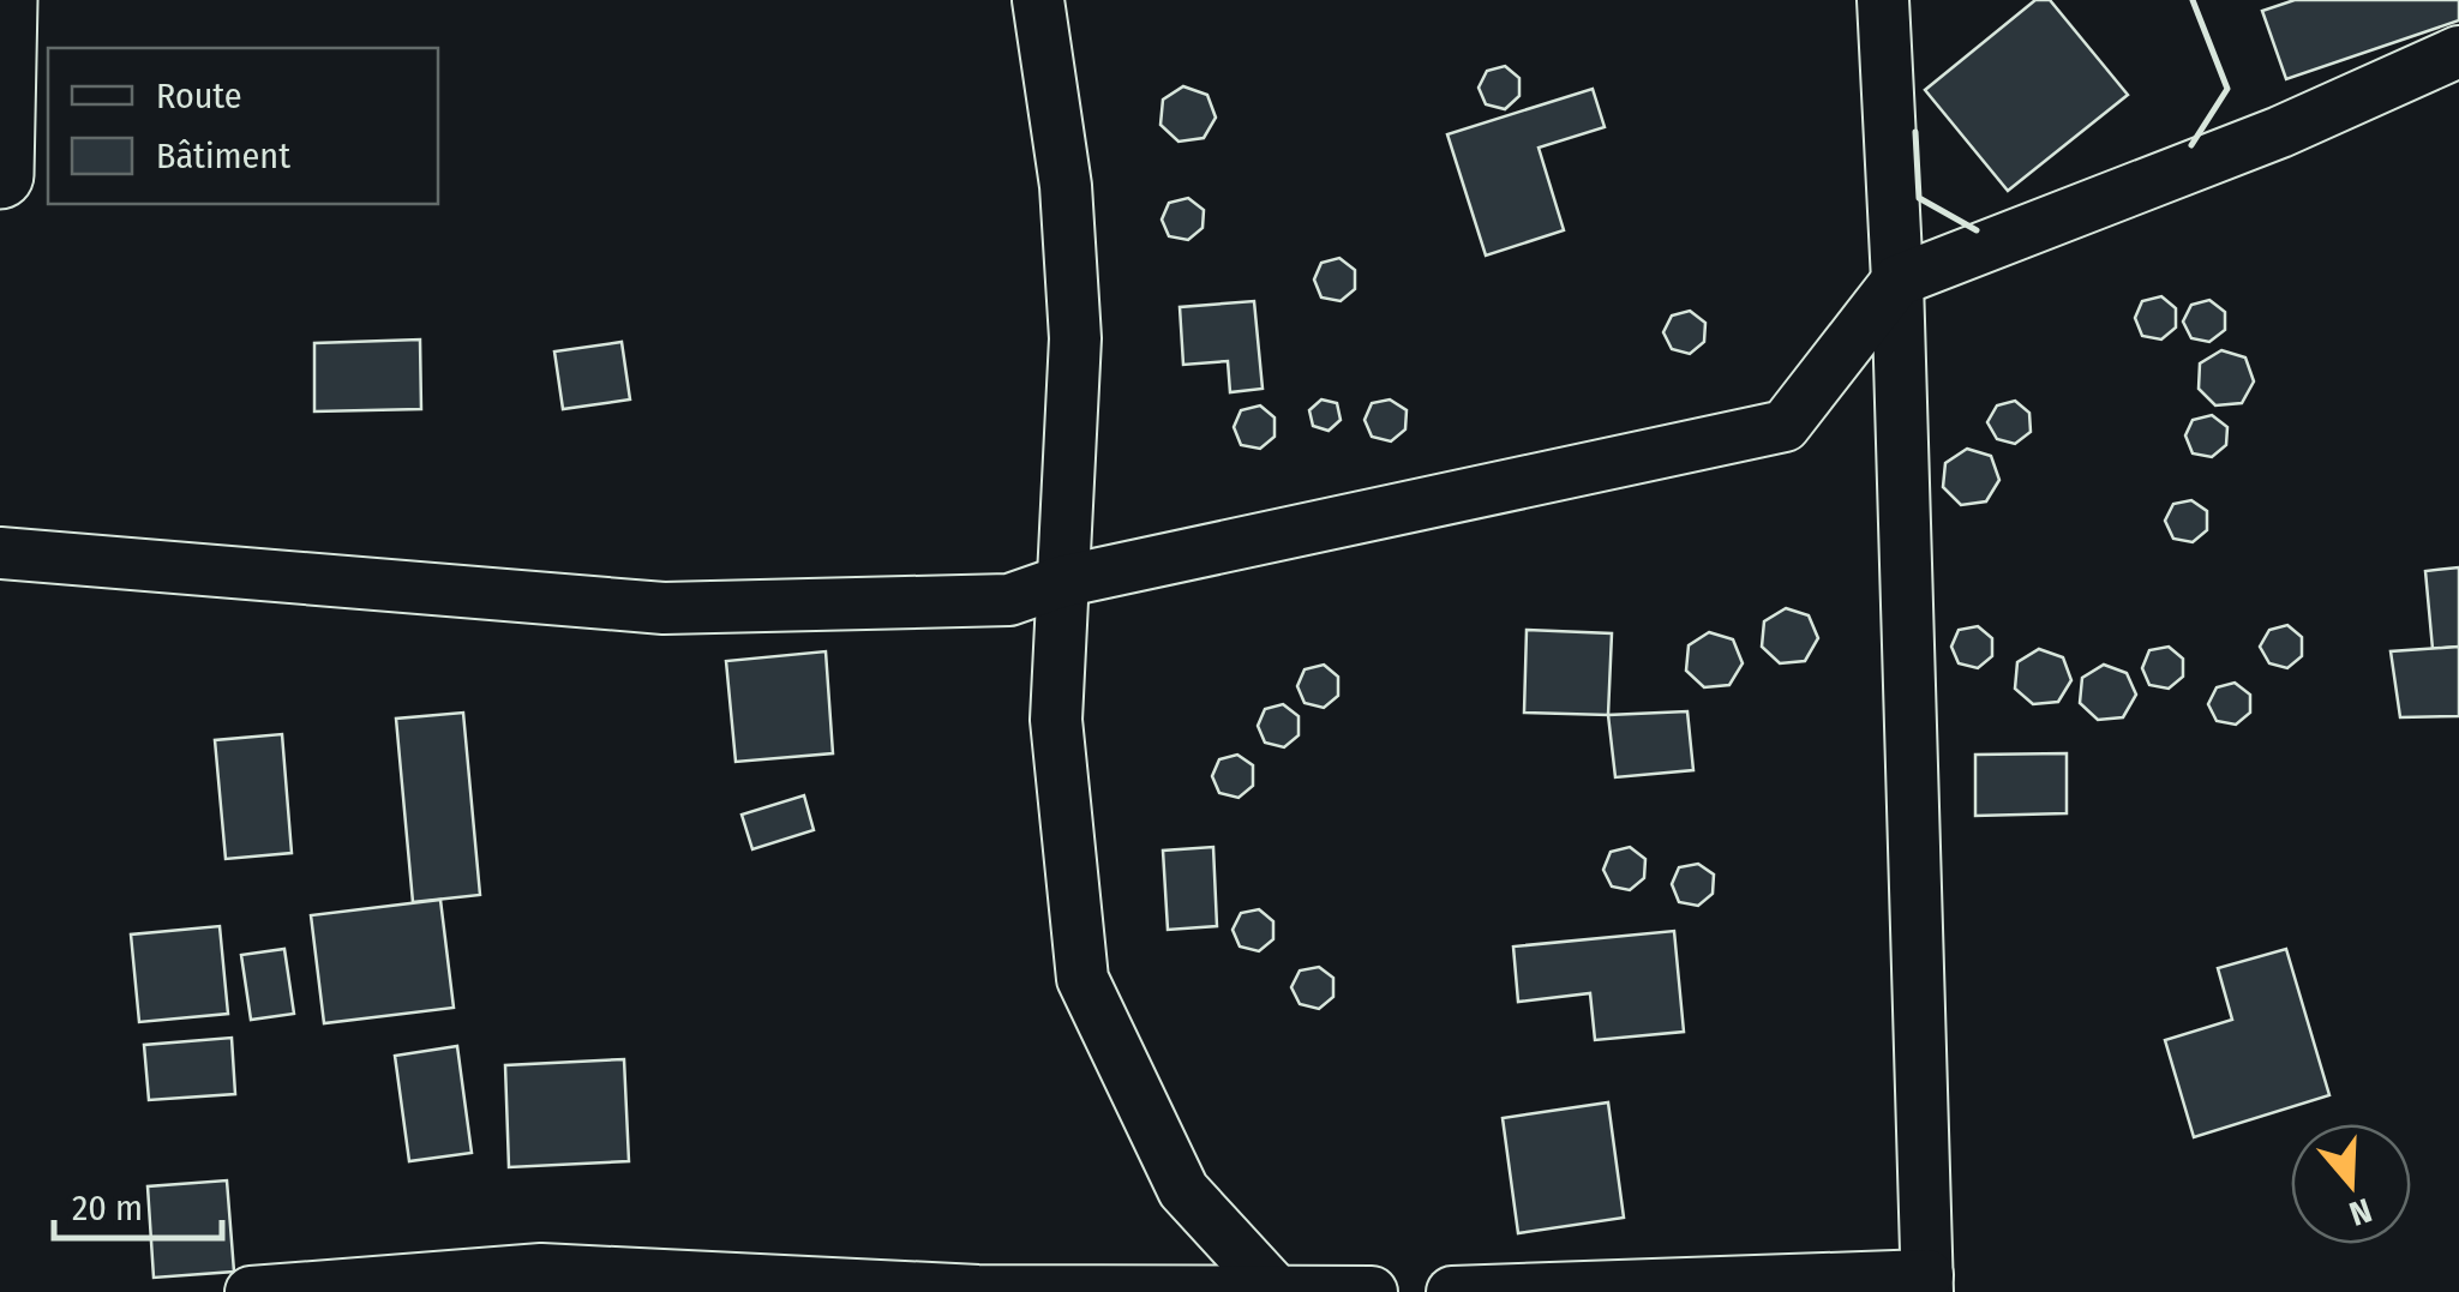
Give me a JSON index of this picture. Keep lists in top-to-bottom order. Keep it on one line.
{"legend":["Route","Bâtiment"],"scale_bar":"20 m","north":"bottom"}
